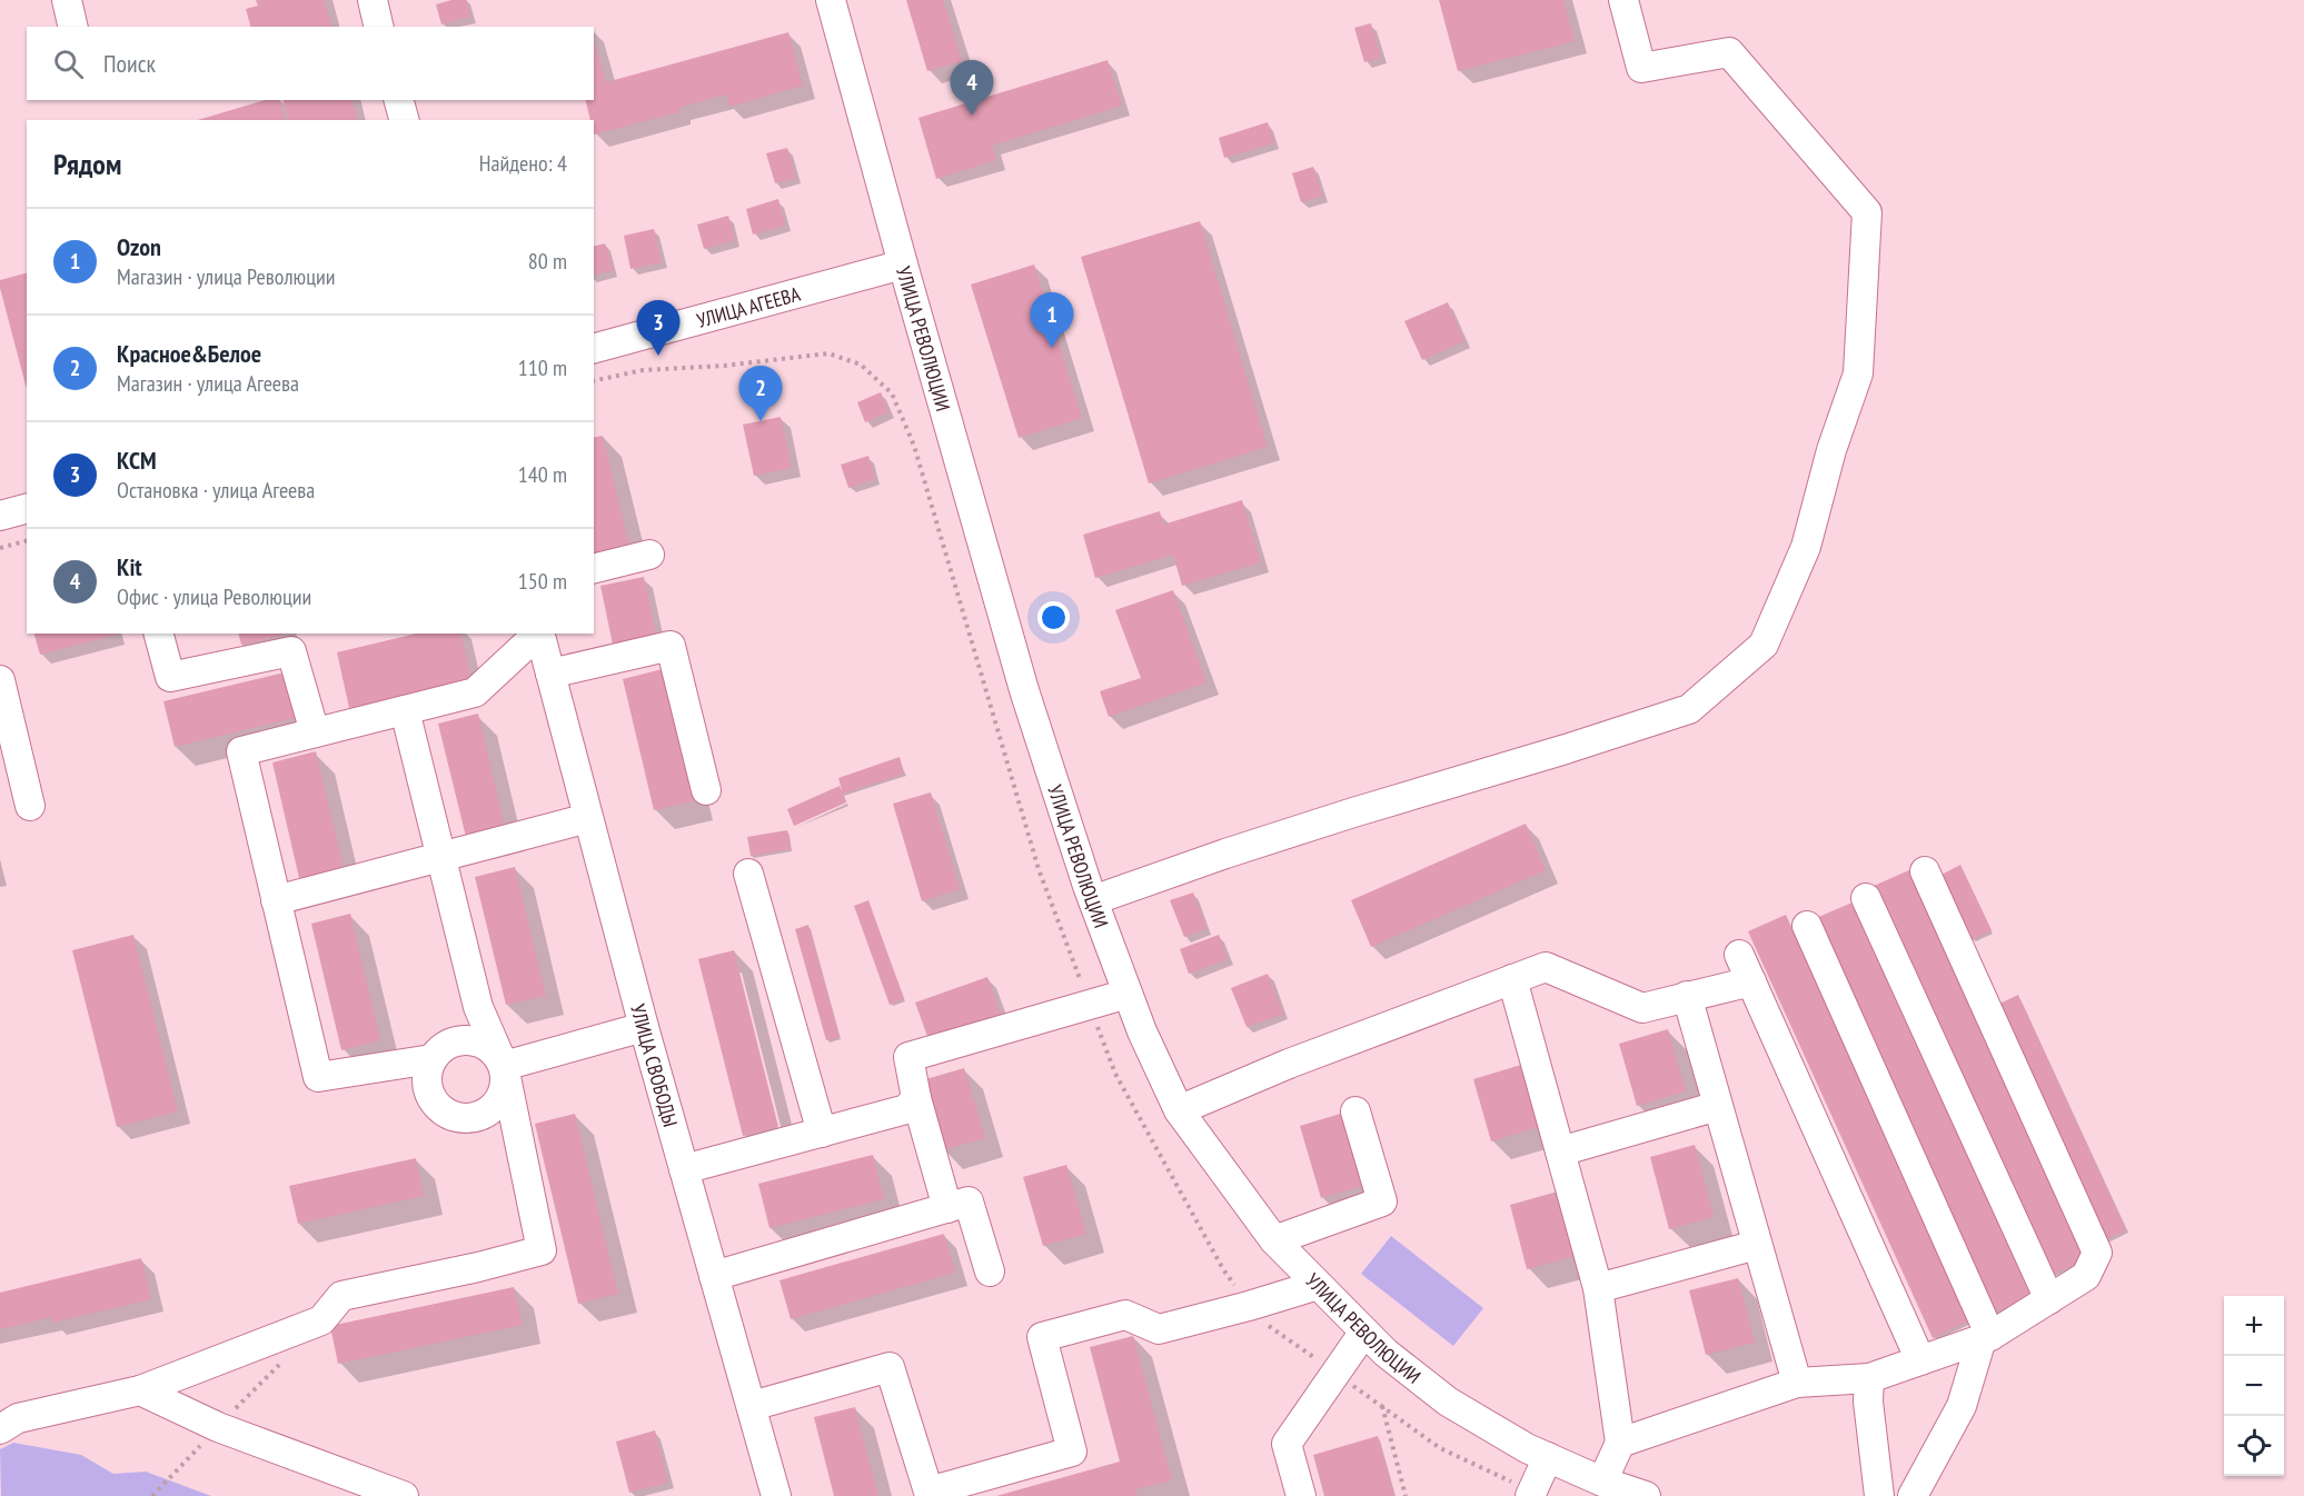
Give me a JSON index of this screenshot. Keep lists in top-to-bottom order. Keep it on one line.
{"streets":{"street":["УЛИЦА АГЕЕВА","УЛИЦА РЕВОЛЮЦИИ","УЛИЦА СВОБОДЫ"]},"crossings":[["УЛИЦА АГЕЕВА","УЛИЦА РЕВОЛЮЦИИ"]],"page":{"search":"Поиск","pins":["4","1","3","2"],"heading":["Рядом","Найдено: 4"],"list":[{"mark":"1","name":"Ozon","note":"Магазин · улица Революции","value":"80 m"},{"mark":"2","name":"Красное&Белое","note":"Магазин · улица Агеева","value":"110 m"},{"mark":"3","name":"КСМ","note":"Остановка · улица Агеева","value":"140 m"},{"mark":"4","name":"Kit","note":"Офис · улица Революции","value":"150 m"}],"map_buttons":["+","−"]}}
